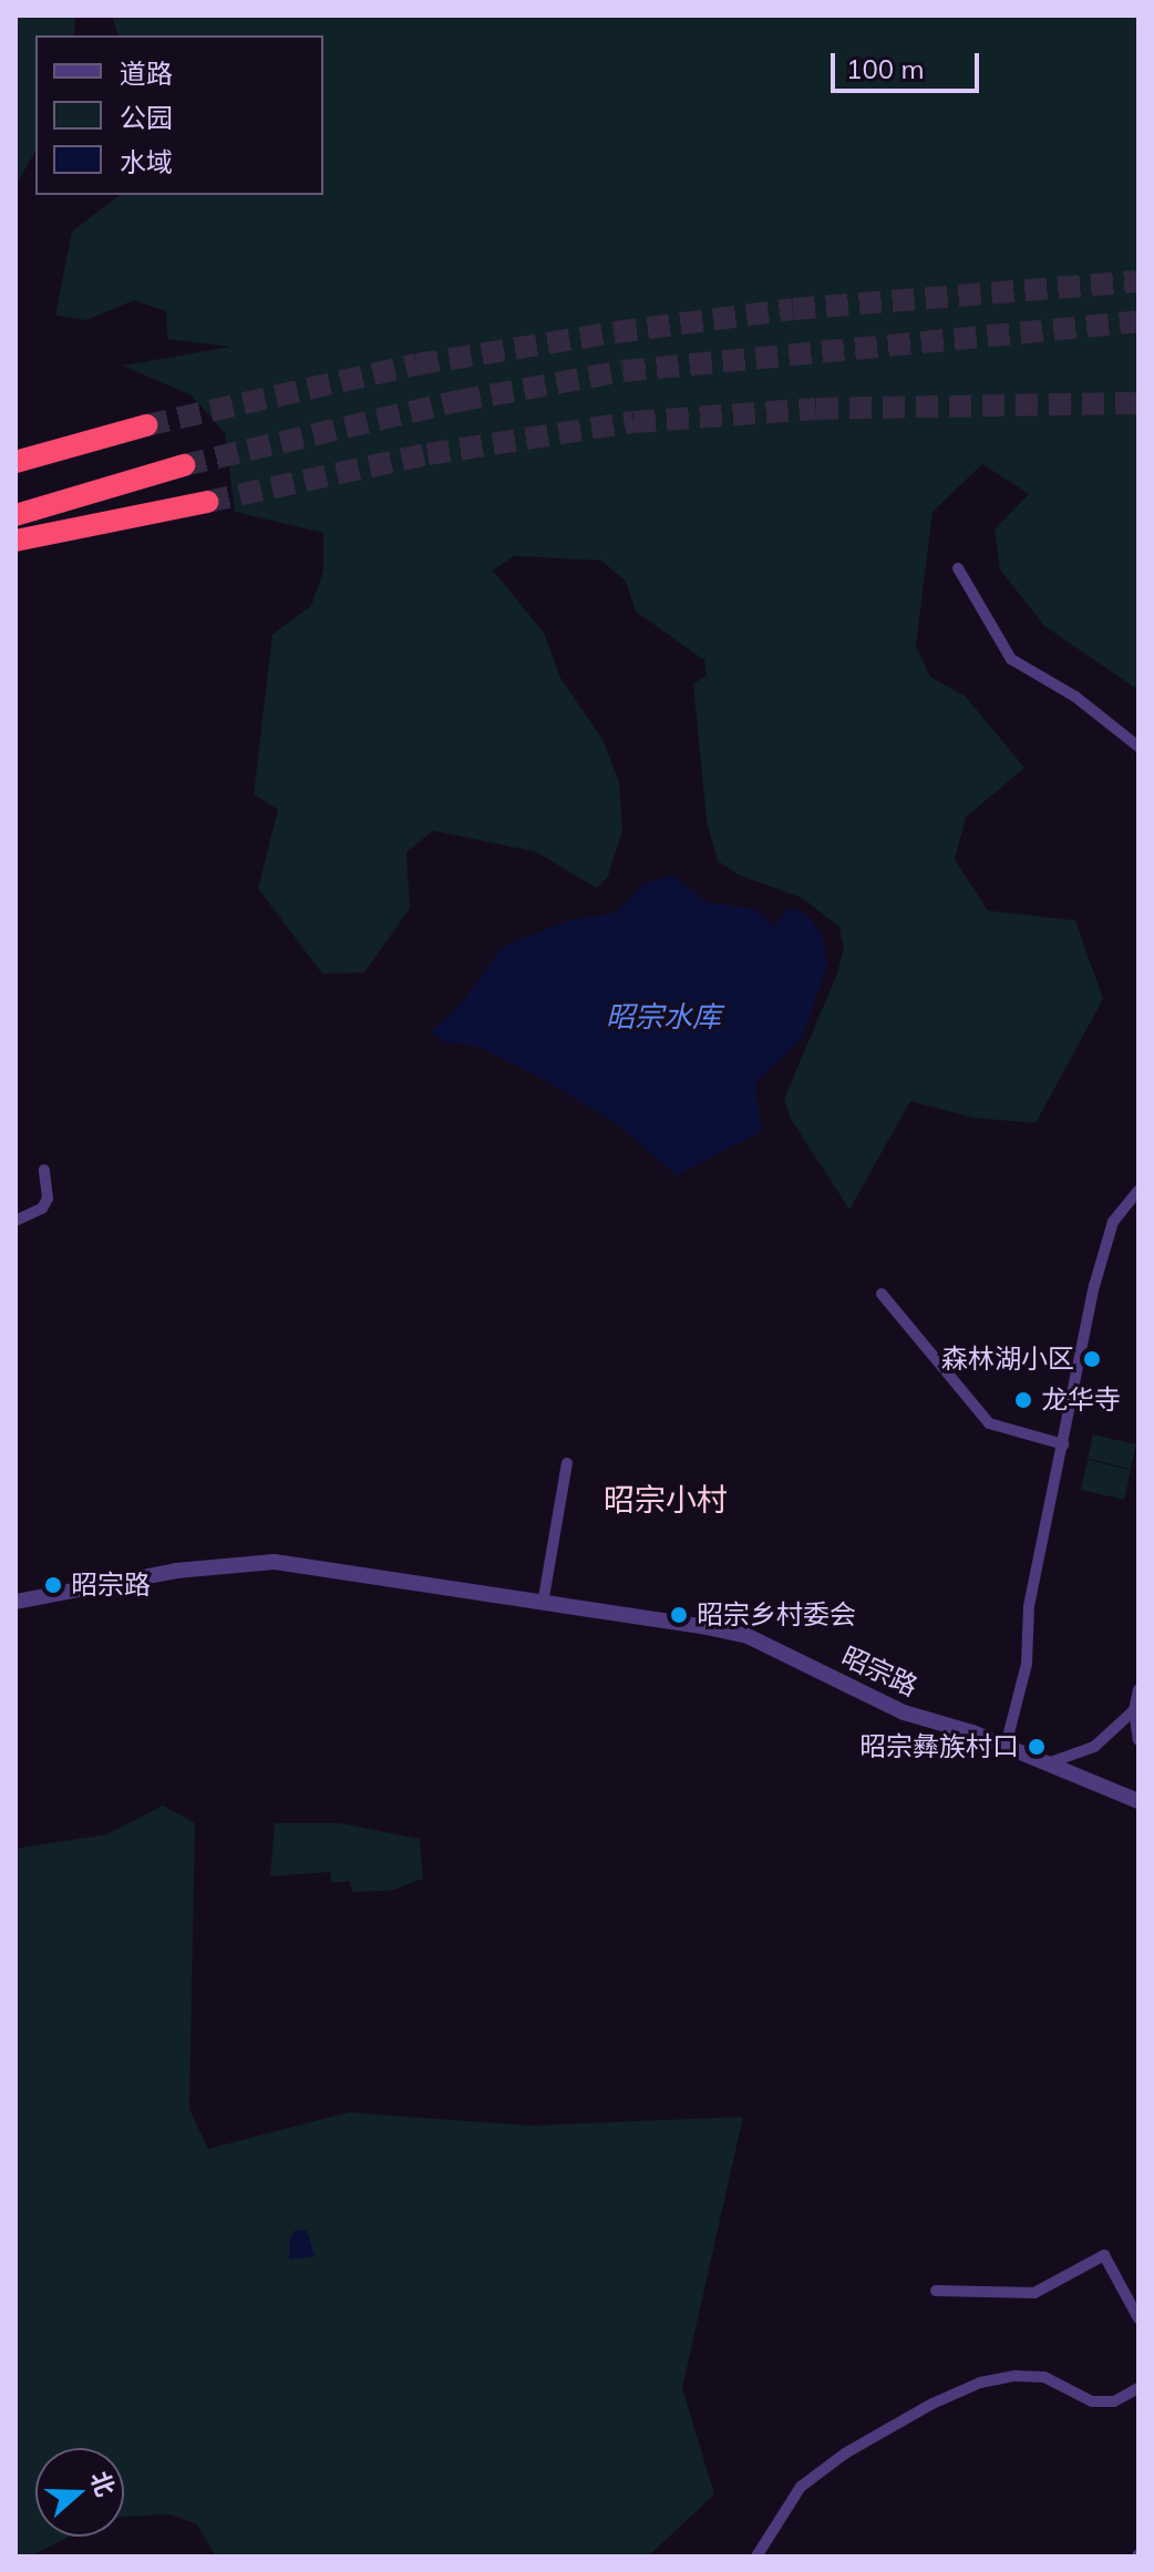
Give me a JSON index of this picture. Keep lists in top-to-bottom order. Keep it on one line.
{"streets":{"street":["昭宗路"]},"districts":["昭宗小村"],"water":["昭宗水库"],"places":["森林湖小区","龙华寺","昭宗路","昭宗乡村委会","昭宗彝族村口"],"legend":["道路","公园","水域"],"scale_bar":"100 m","north":"right"}
